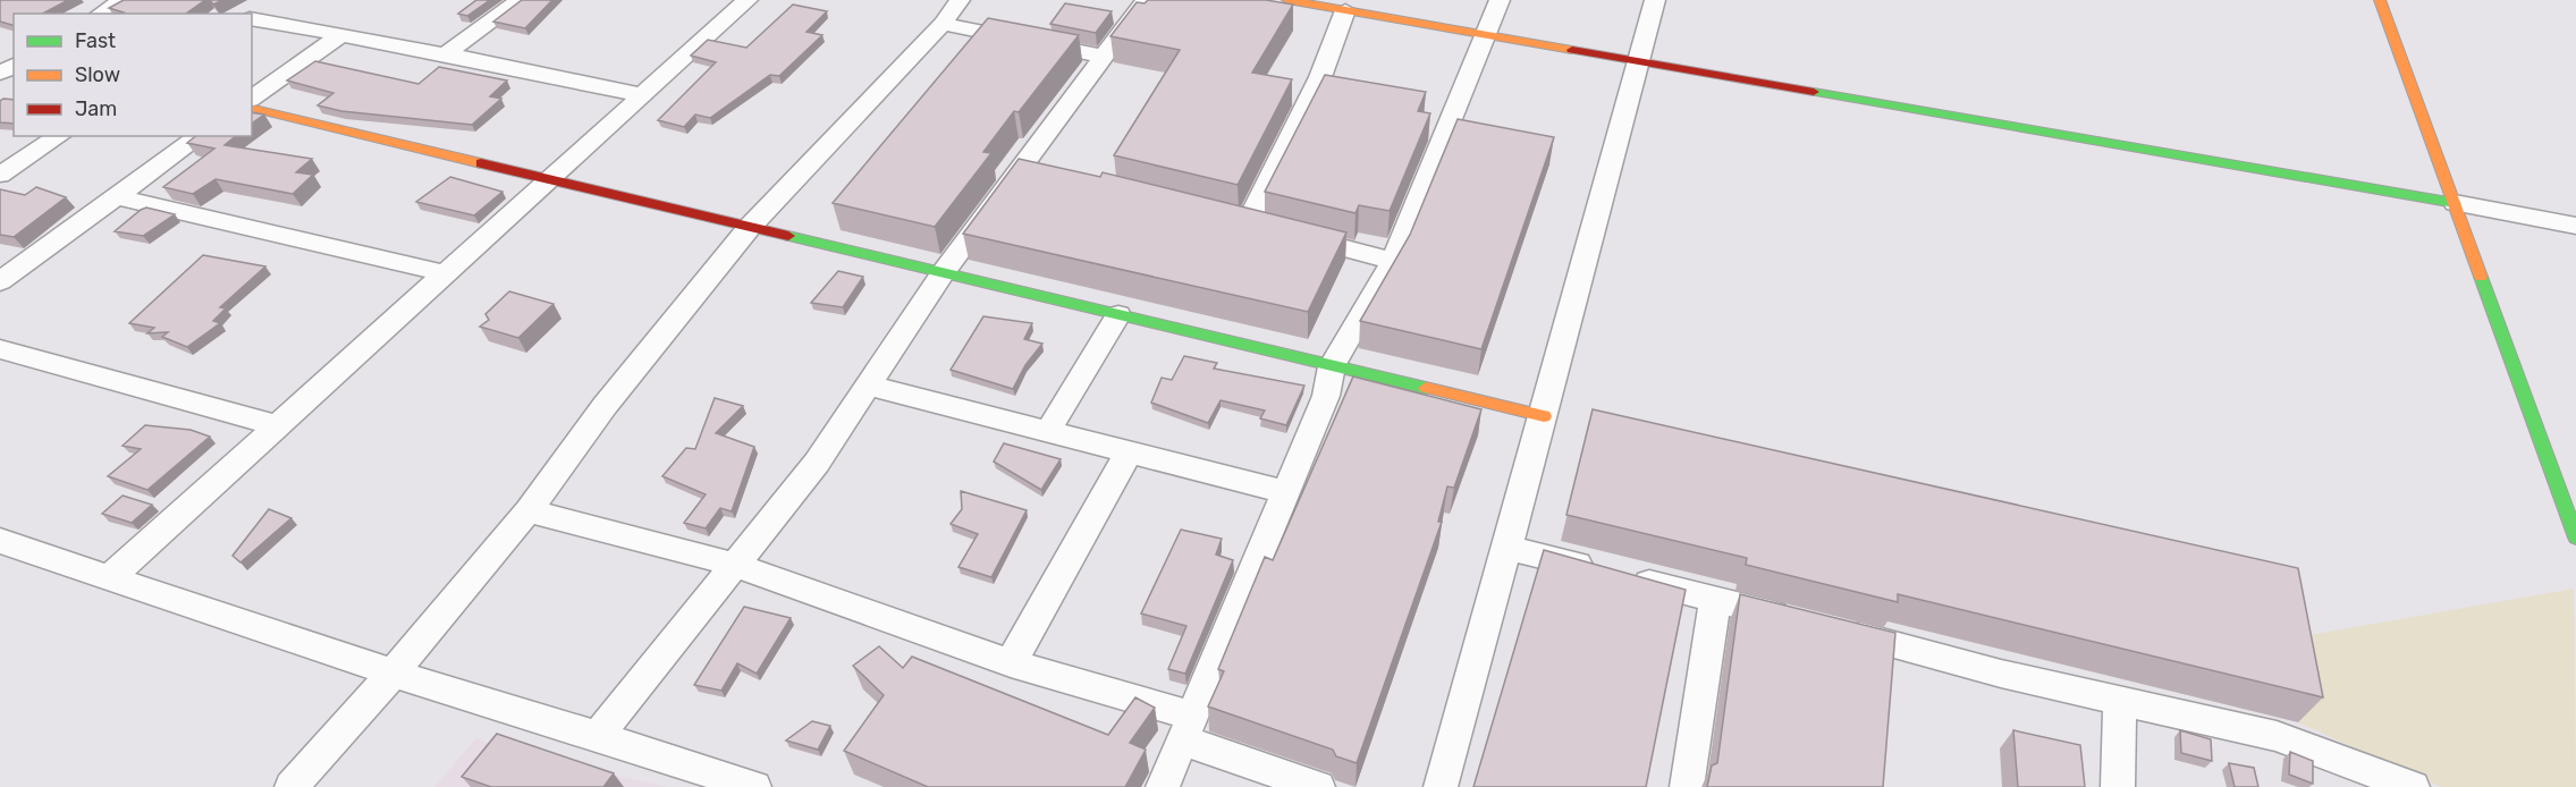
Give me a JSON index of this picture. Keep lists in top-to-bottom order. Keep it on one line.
{"legend":["Fast","Slow","Jam"]}
